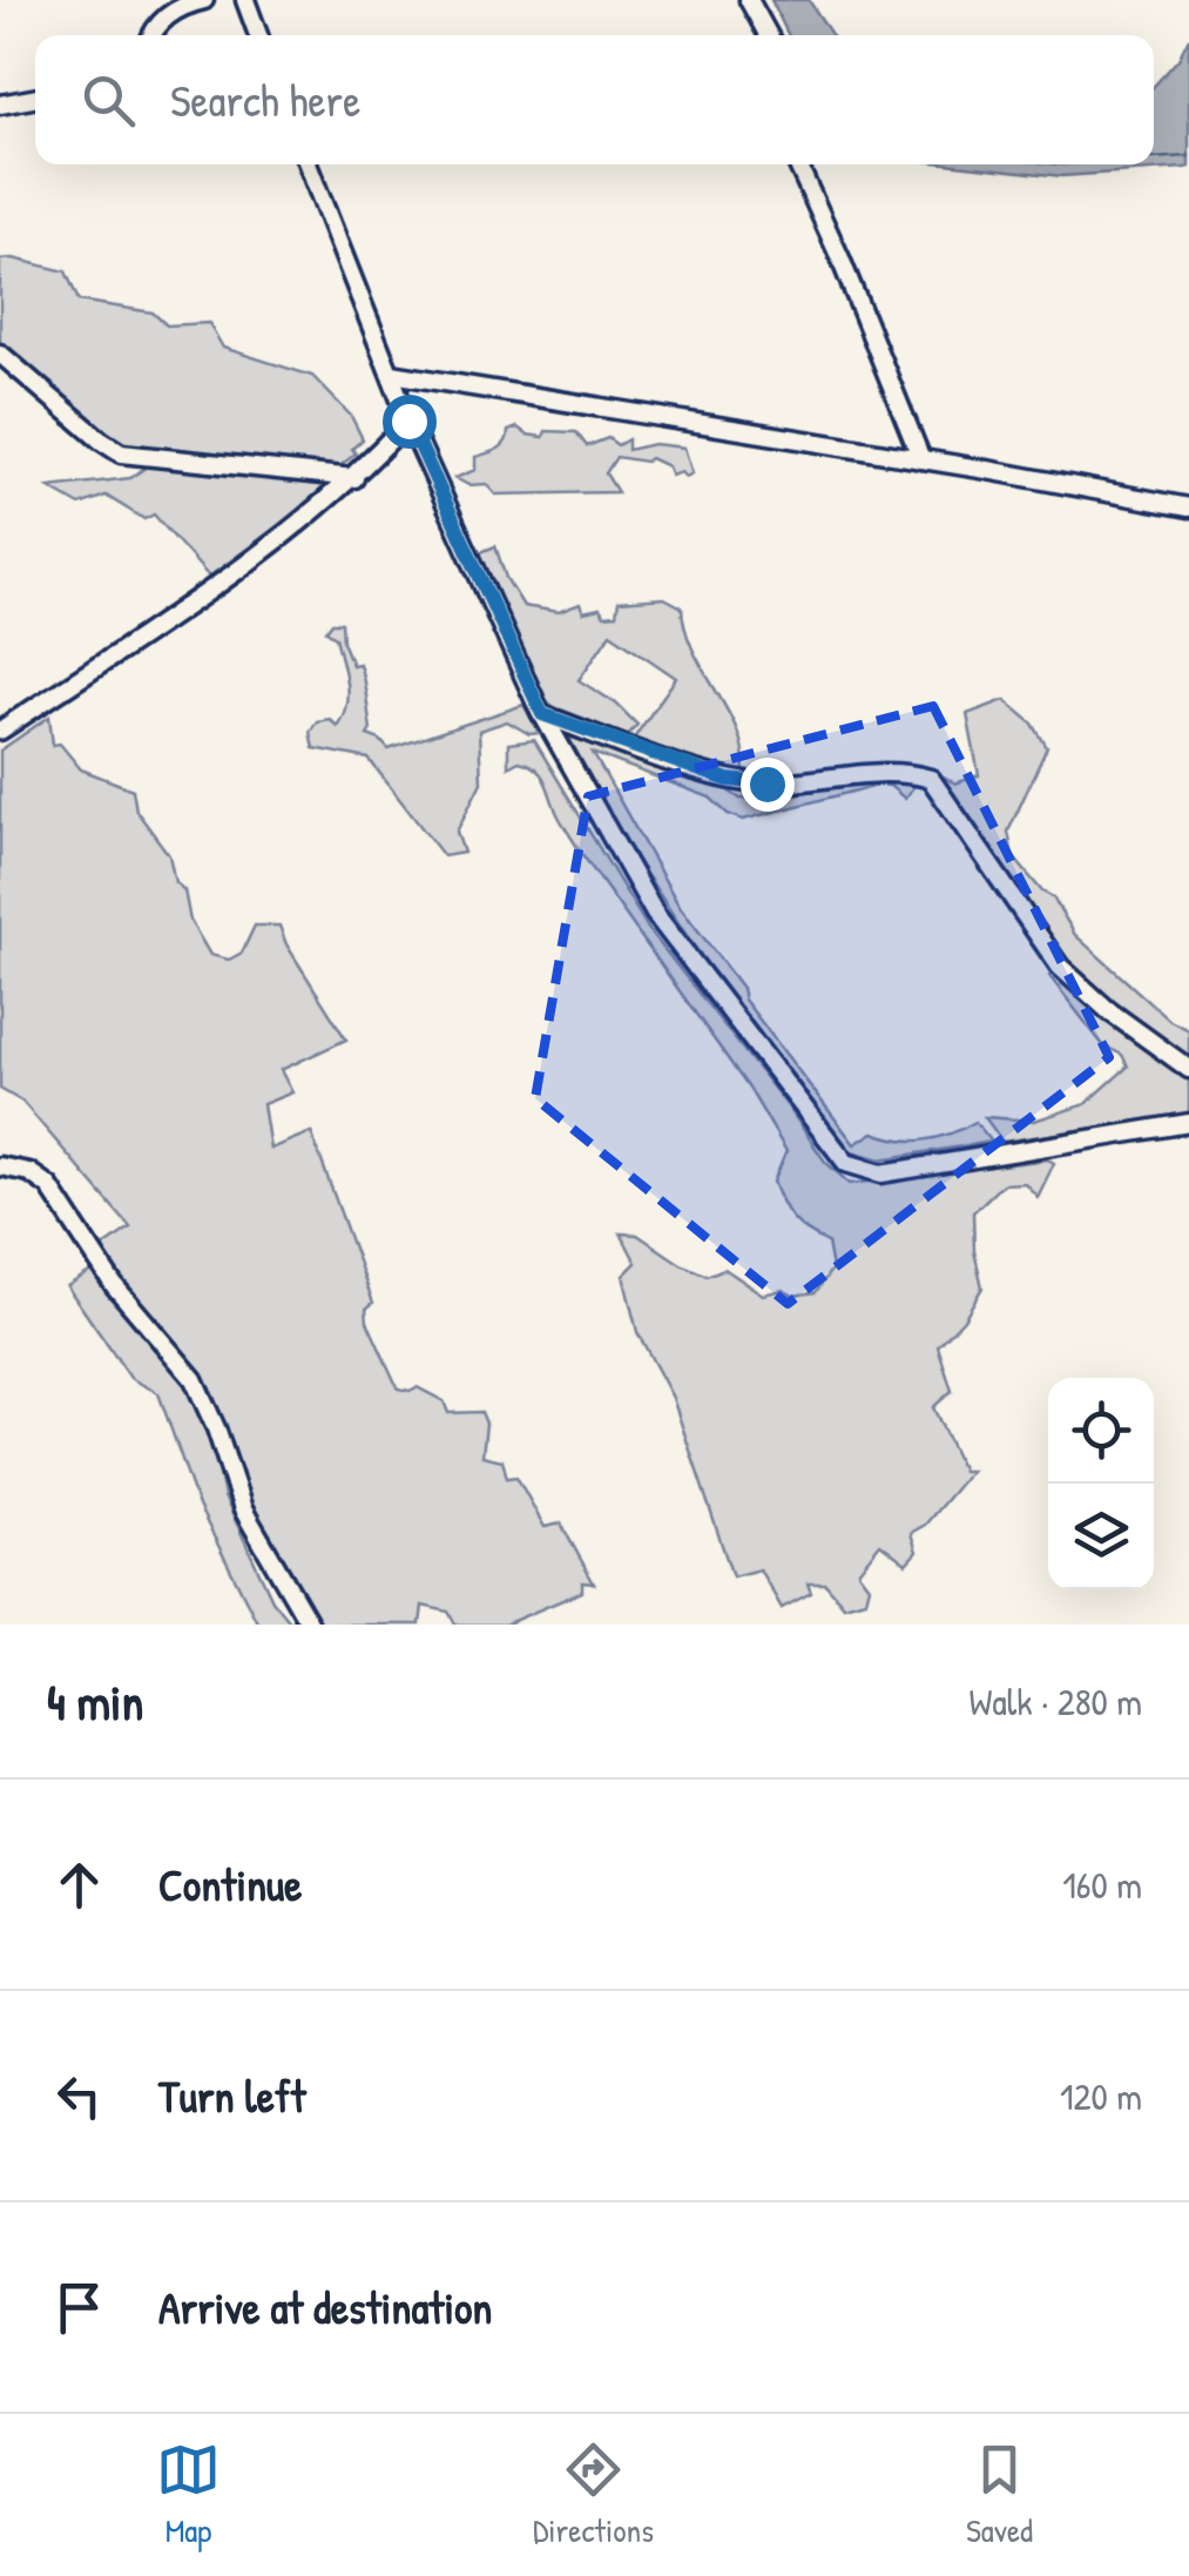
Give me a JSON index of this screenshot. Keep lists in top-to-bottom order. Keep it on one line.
{"page":{"search":"Search here","heading":["4 min","Walk · 280 m"],"list":[["Continue","160 m"],["Turn left","120 m"],"Arrive at destination"],"nav":["Map","Directions","Saved"]}}
